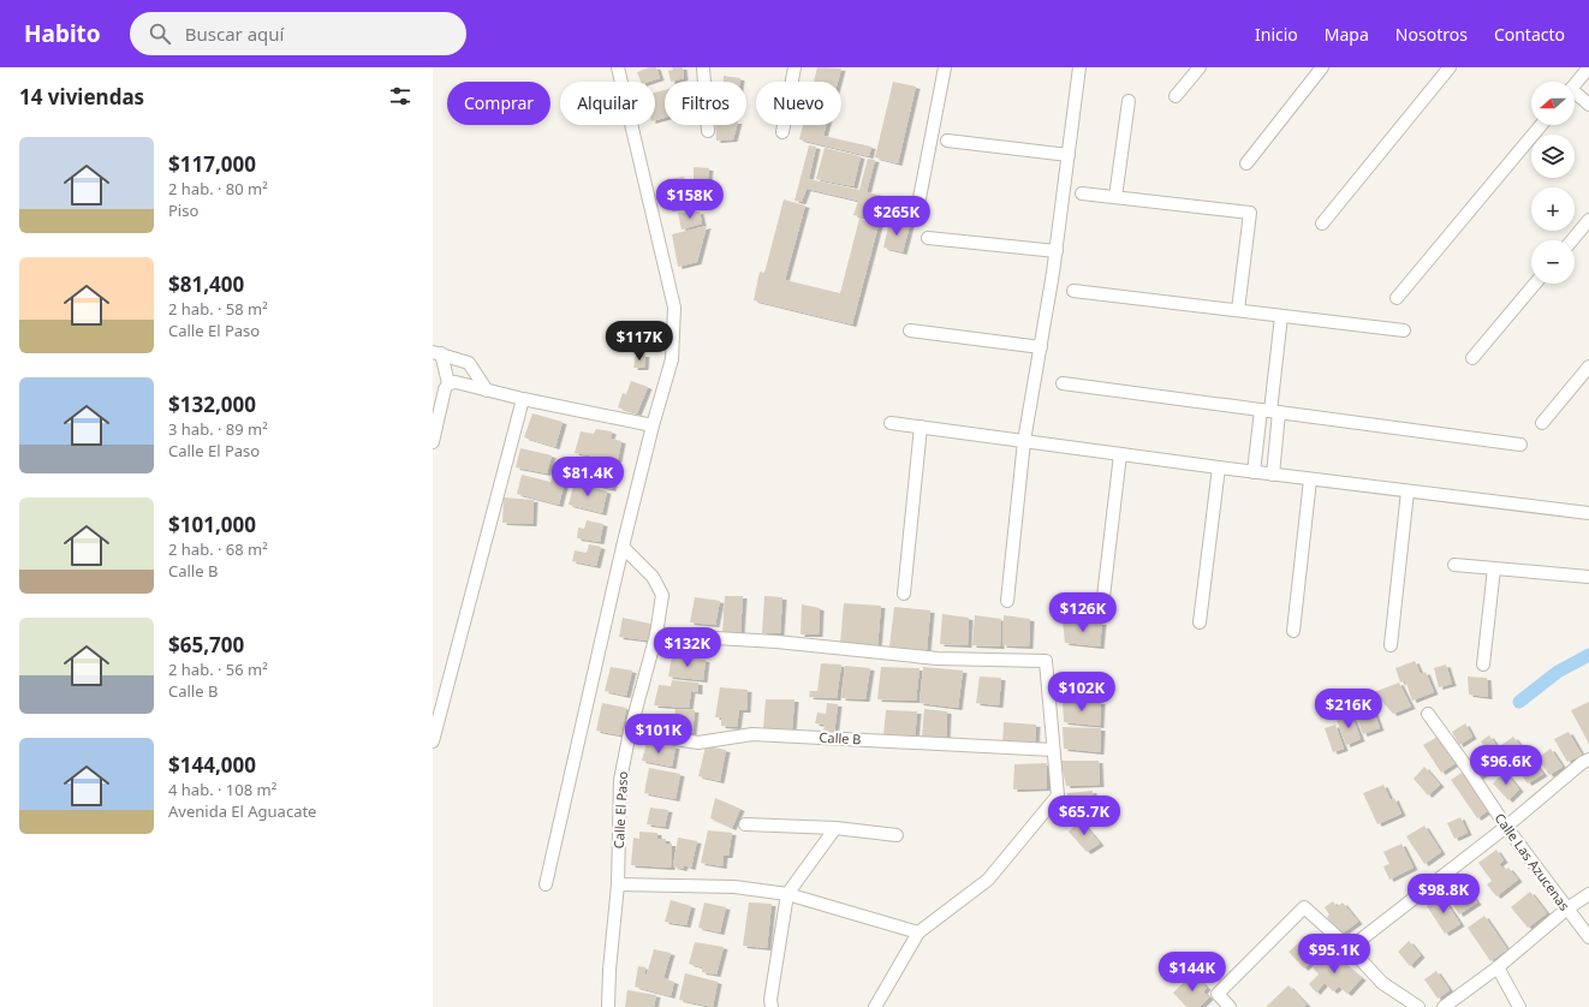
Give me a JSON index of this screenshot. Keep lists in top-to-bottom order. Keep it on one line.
{"streets":{"street":["Calle B","Calle El Paso","Calle Las Azucenas"]},"crossings":[["Calle B","Calle El Paso"]],"north":"left","page":{"header":"Habito","search":"Buscar aquí","nav":["Inicio","Mapa","Nosotros","Contacto"],"heading":"14 viviendas","map_buttons":["+","−"],"chip":["Comprar","Alquilar","Filtros","Nuevo"],"list":[{"name":"$117,000","note":"2 hab. · 80 m² · Piso"},{"name":"$81,400","note":"2 hab. · 58 m² · Calle El Paso"},{"name":"$132,000","note":"3 hab. · 89 m² · Calle El Paso"},{"name":"$101,000","note":"2 hab. · 68 m² · Calle B"},{"name":"$65,700","note":"2 hab. · 56 m² · Calle B"},{"name":"$144,000","note":"4 hab. · 108 m² · Avenida El Aguacate"}],"price":["$158K","$265K","$117K","$81.4K","$126K","$132K","$102K","$216K","$101K","$96.6K","$65.7K","$98.8K","$95.1K","$144K"]}}
